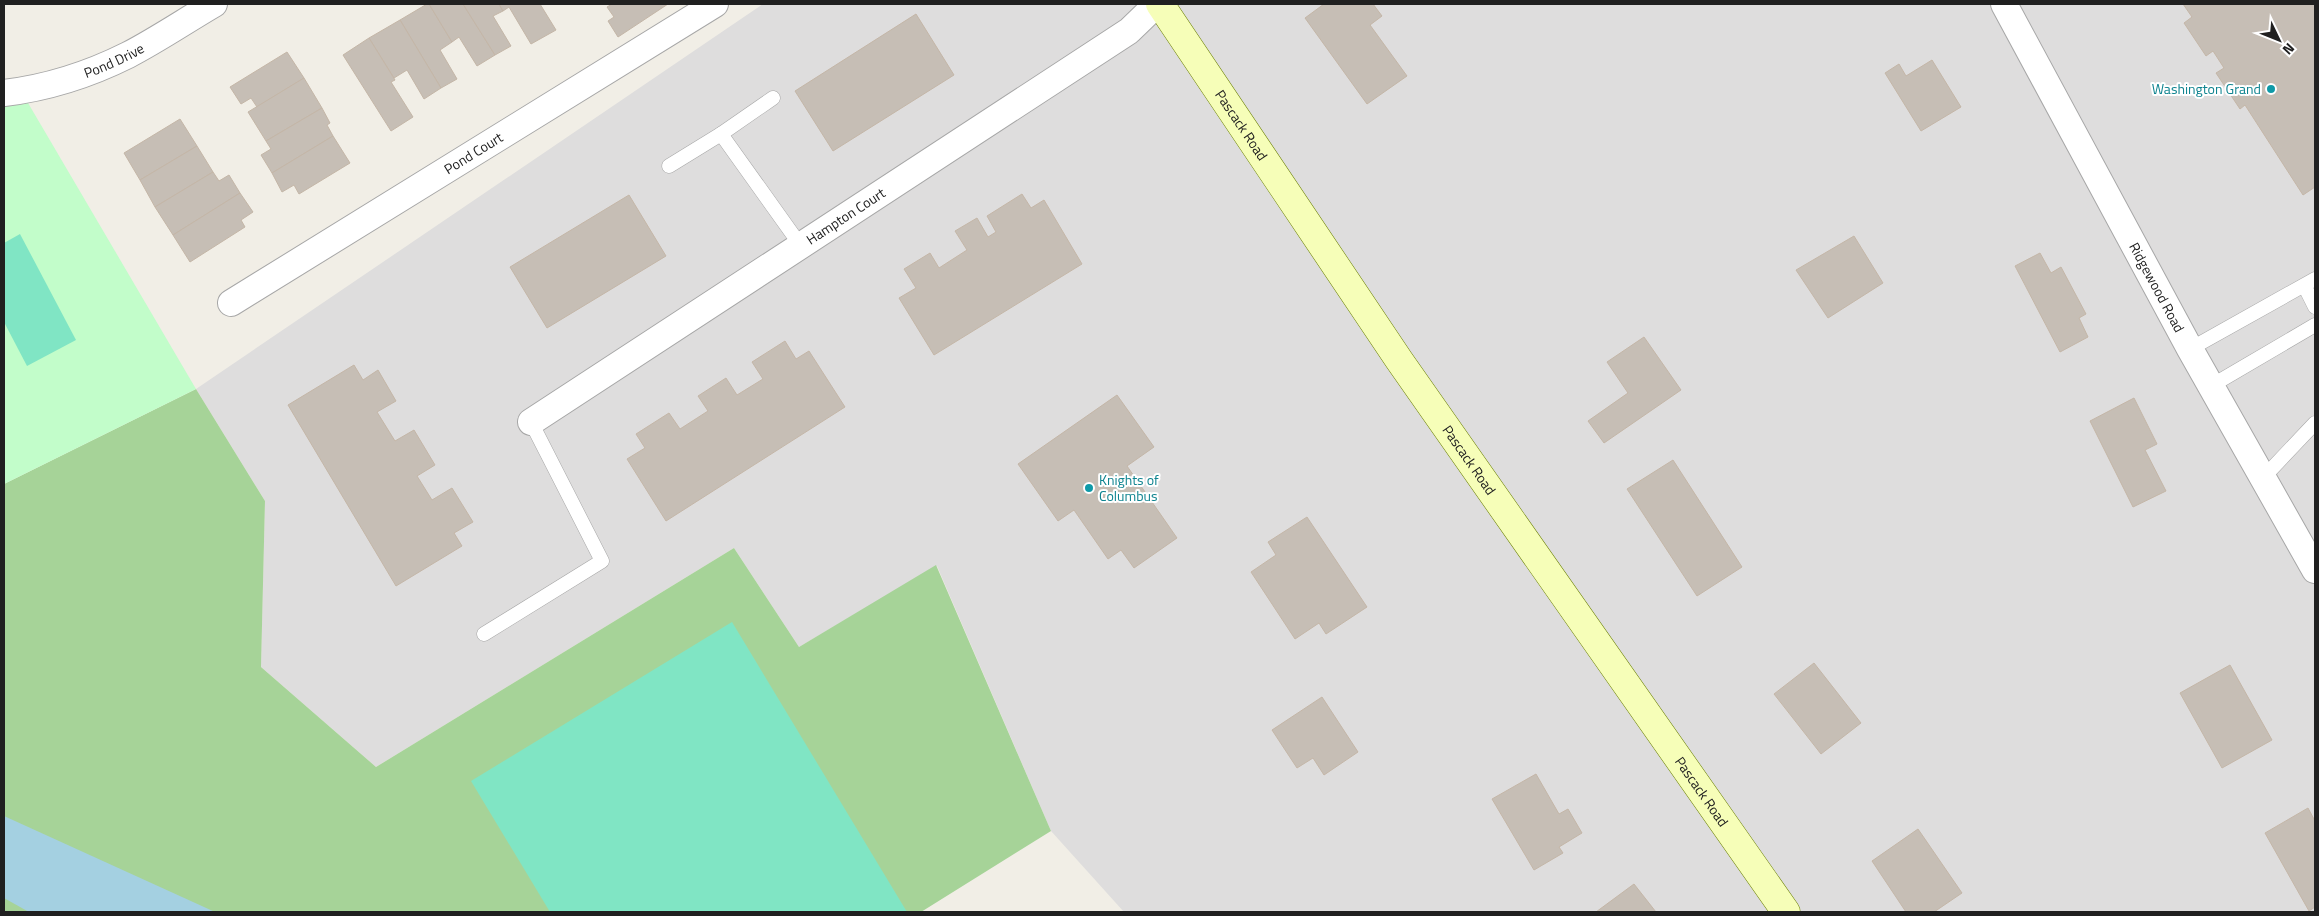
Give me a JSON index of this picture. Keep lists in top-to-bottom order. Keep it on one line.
{"streets":{"main road":["Pascack Road"],"street":["Pond Drive","Pond Court","Hampton Court","Ridgewood Road"]},"crossings":[["Pascack Road","Hampton Court"]],"places":["Washington Grand","Knights of Columbus"],"north":"bottom right"}
